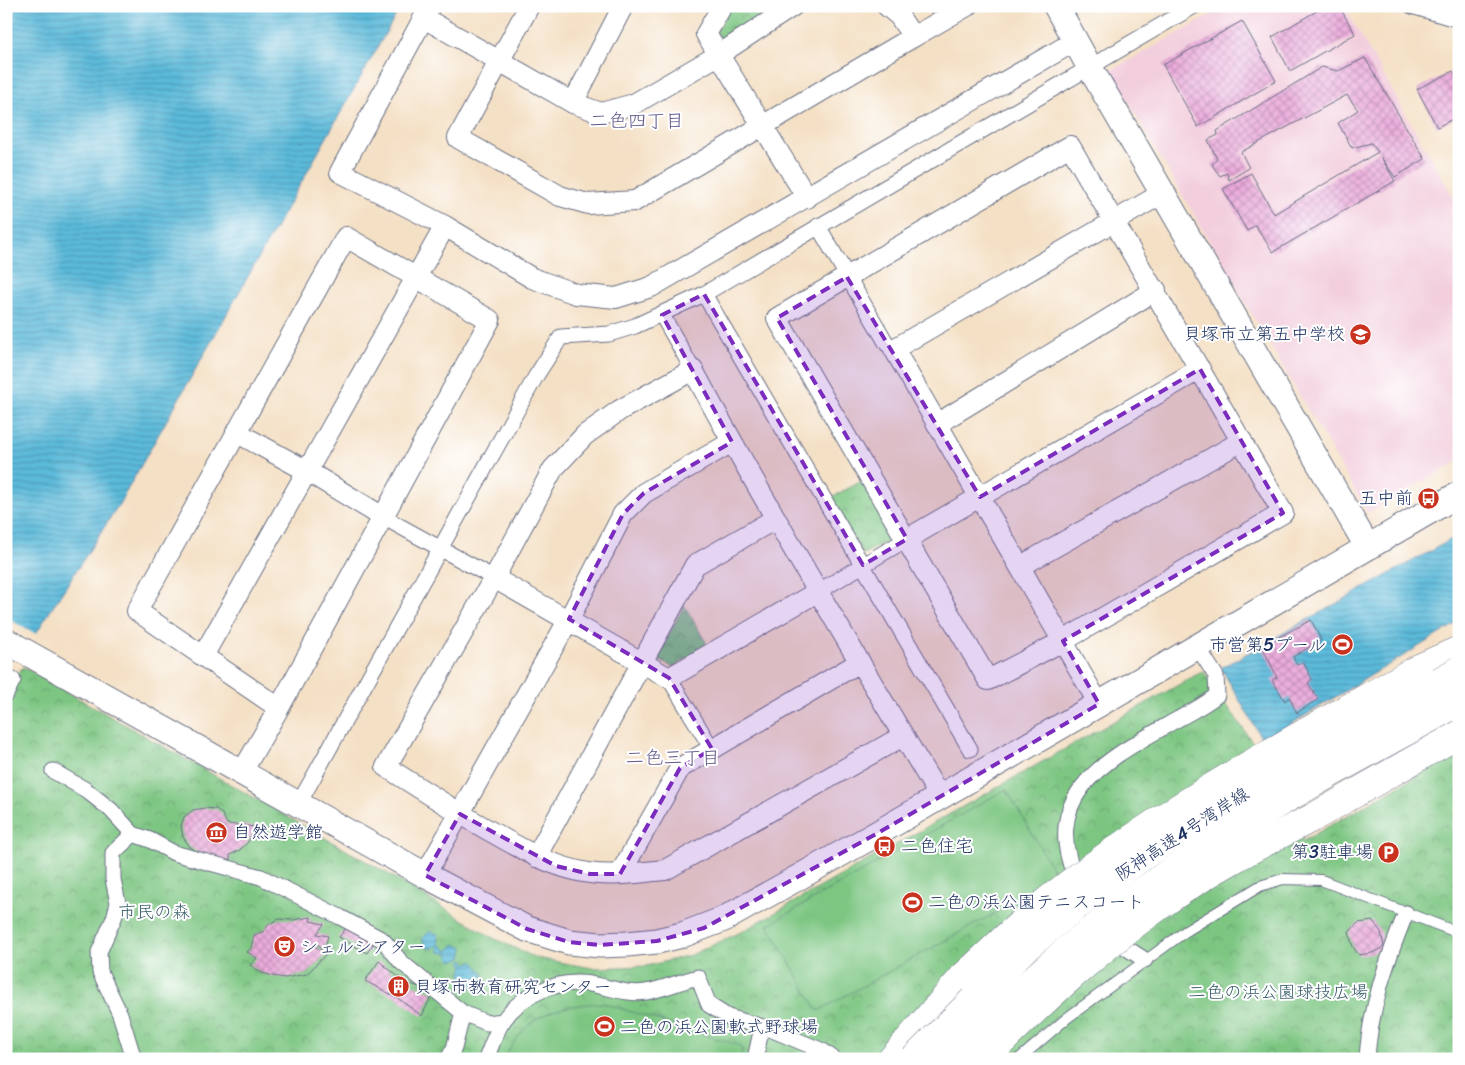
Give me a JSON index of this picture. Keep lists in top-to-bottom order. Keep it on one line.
{"streets":{"highway":["阪神高速4号湾岸線"]},"districts":["二色四丁目","二色三丁目"],"parks":["市民の森","二色の浜公園球技広場"],"places":{"school or university":["貝塚市立第五中学校"],"bus stop":["五中前","二色住宅"],"sports":["市営第5プール","二色の浜公園テニスコート","二色の浜公園軟式野球場"],"museum":["自然遊学館"],"parking":["第3駐車場"],"theatre":["シェルシアター"],"building":["貝塚市教育研究センター"]}}
